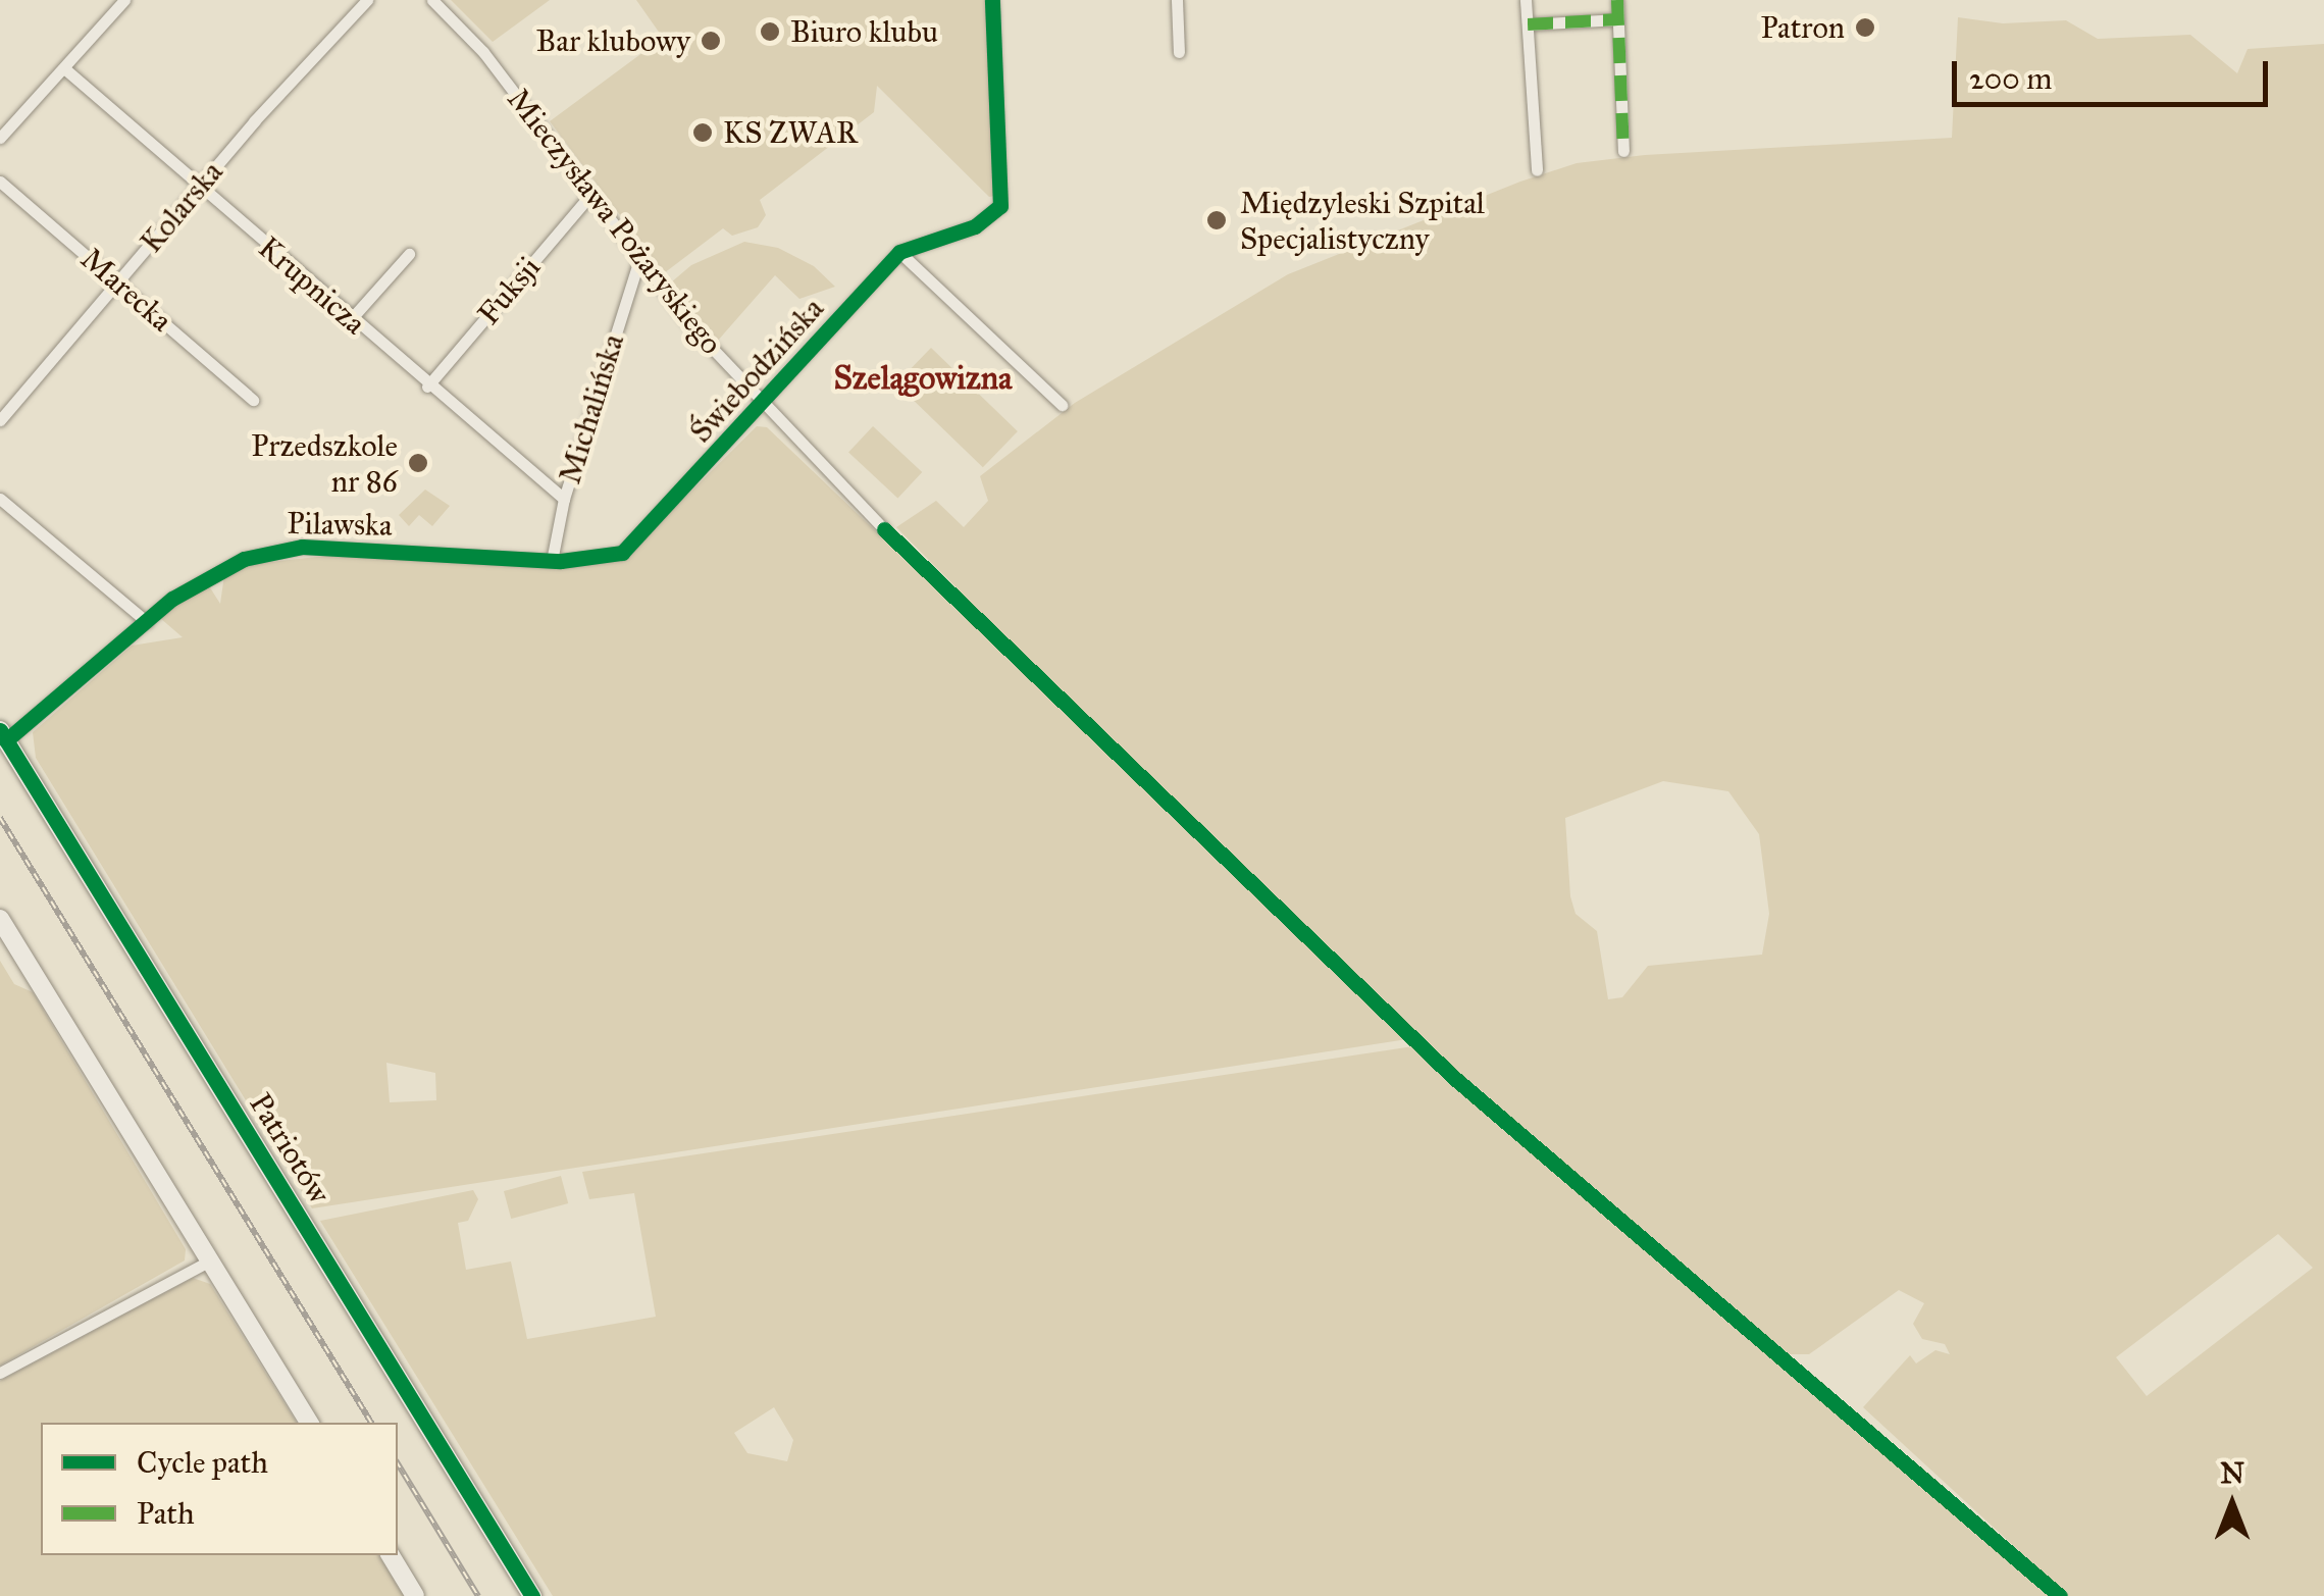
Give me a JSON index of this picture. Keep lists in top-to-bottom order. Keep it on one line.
{"streets":{"main road":["Patriotów"],"street":["Kolarska","Mieczysława Pożaryskiego","Krupnicza","Marecka","Fuksji","Świebodzińska","Michalińska","Pilawska"]},"crossings":[["Kolarska","Krupnicza"],["Kolarska","Marecka"],["Mieczysława Pożaryskiego","Fuksji"],["Mieczysława Pożaryskiego","Świebodzińska"],["Mieczysława Pożaryskiego","Michalińska"],["Krupnicza","Fuksji"],["Krupnicza","Michalińska"],["Świebodzińska","Michalińska"],["Świebodzińska","Pilawska"],["Michalińska","Pilawska"],["Pilawska","Patriotów"]],"districts":["Szelągowizna"],"places":["Patron","Biuro klubu","Bar klubowy","KS ZWAR","Międzyleski Szpital Specjalistyczny","Przedszkole nr 86"],"legend":["Cycle path","Path"],"scale_bar":"200 m","north":"top"}
